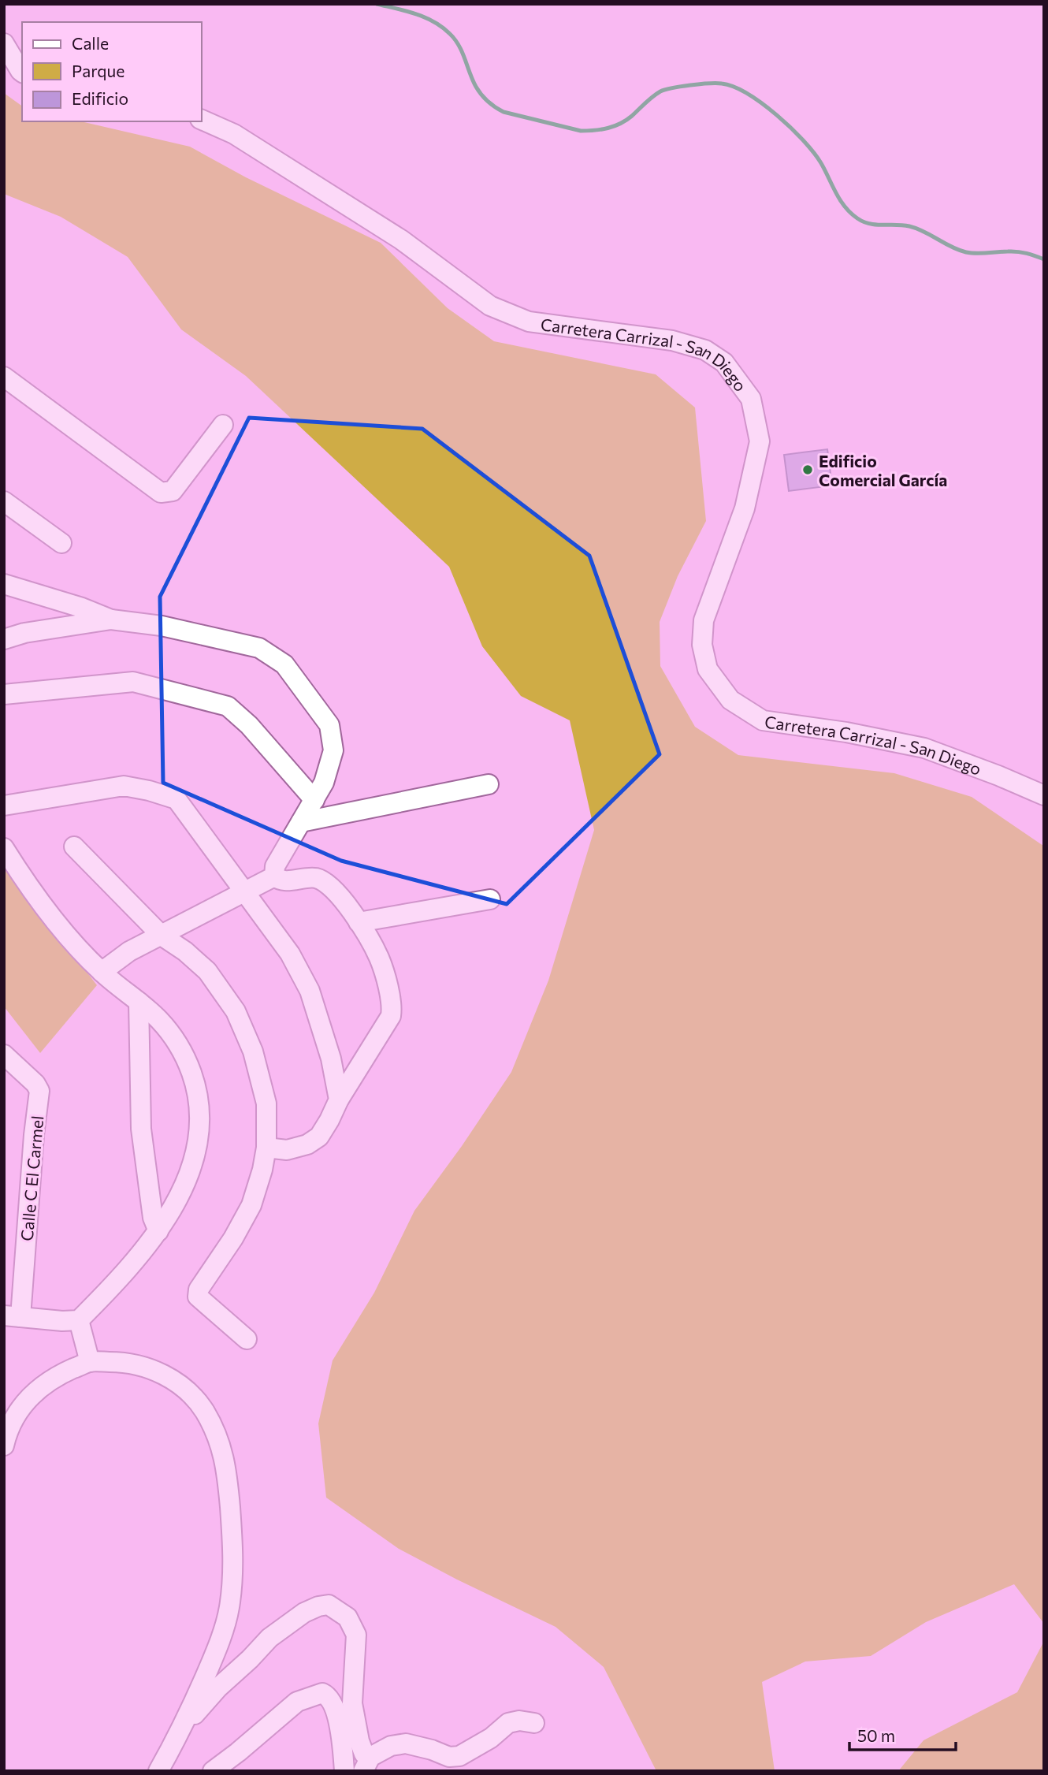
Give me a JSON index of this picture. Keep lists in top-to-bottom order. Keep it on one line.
{"streets":{"street":["Carretera Carrizal - San Diego","Calle C El Carmel"]},"places":["Edificio Comercial García"],"legend":["Calle","Parque","Edificio"],"scale_bar":"50 m"}
